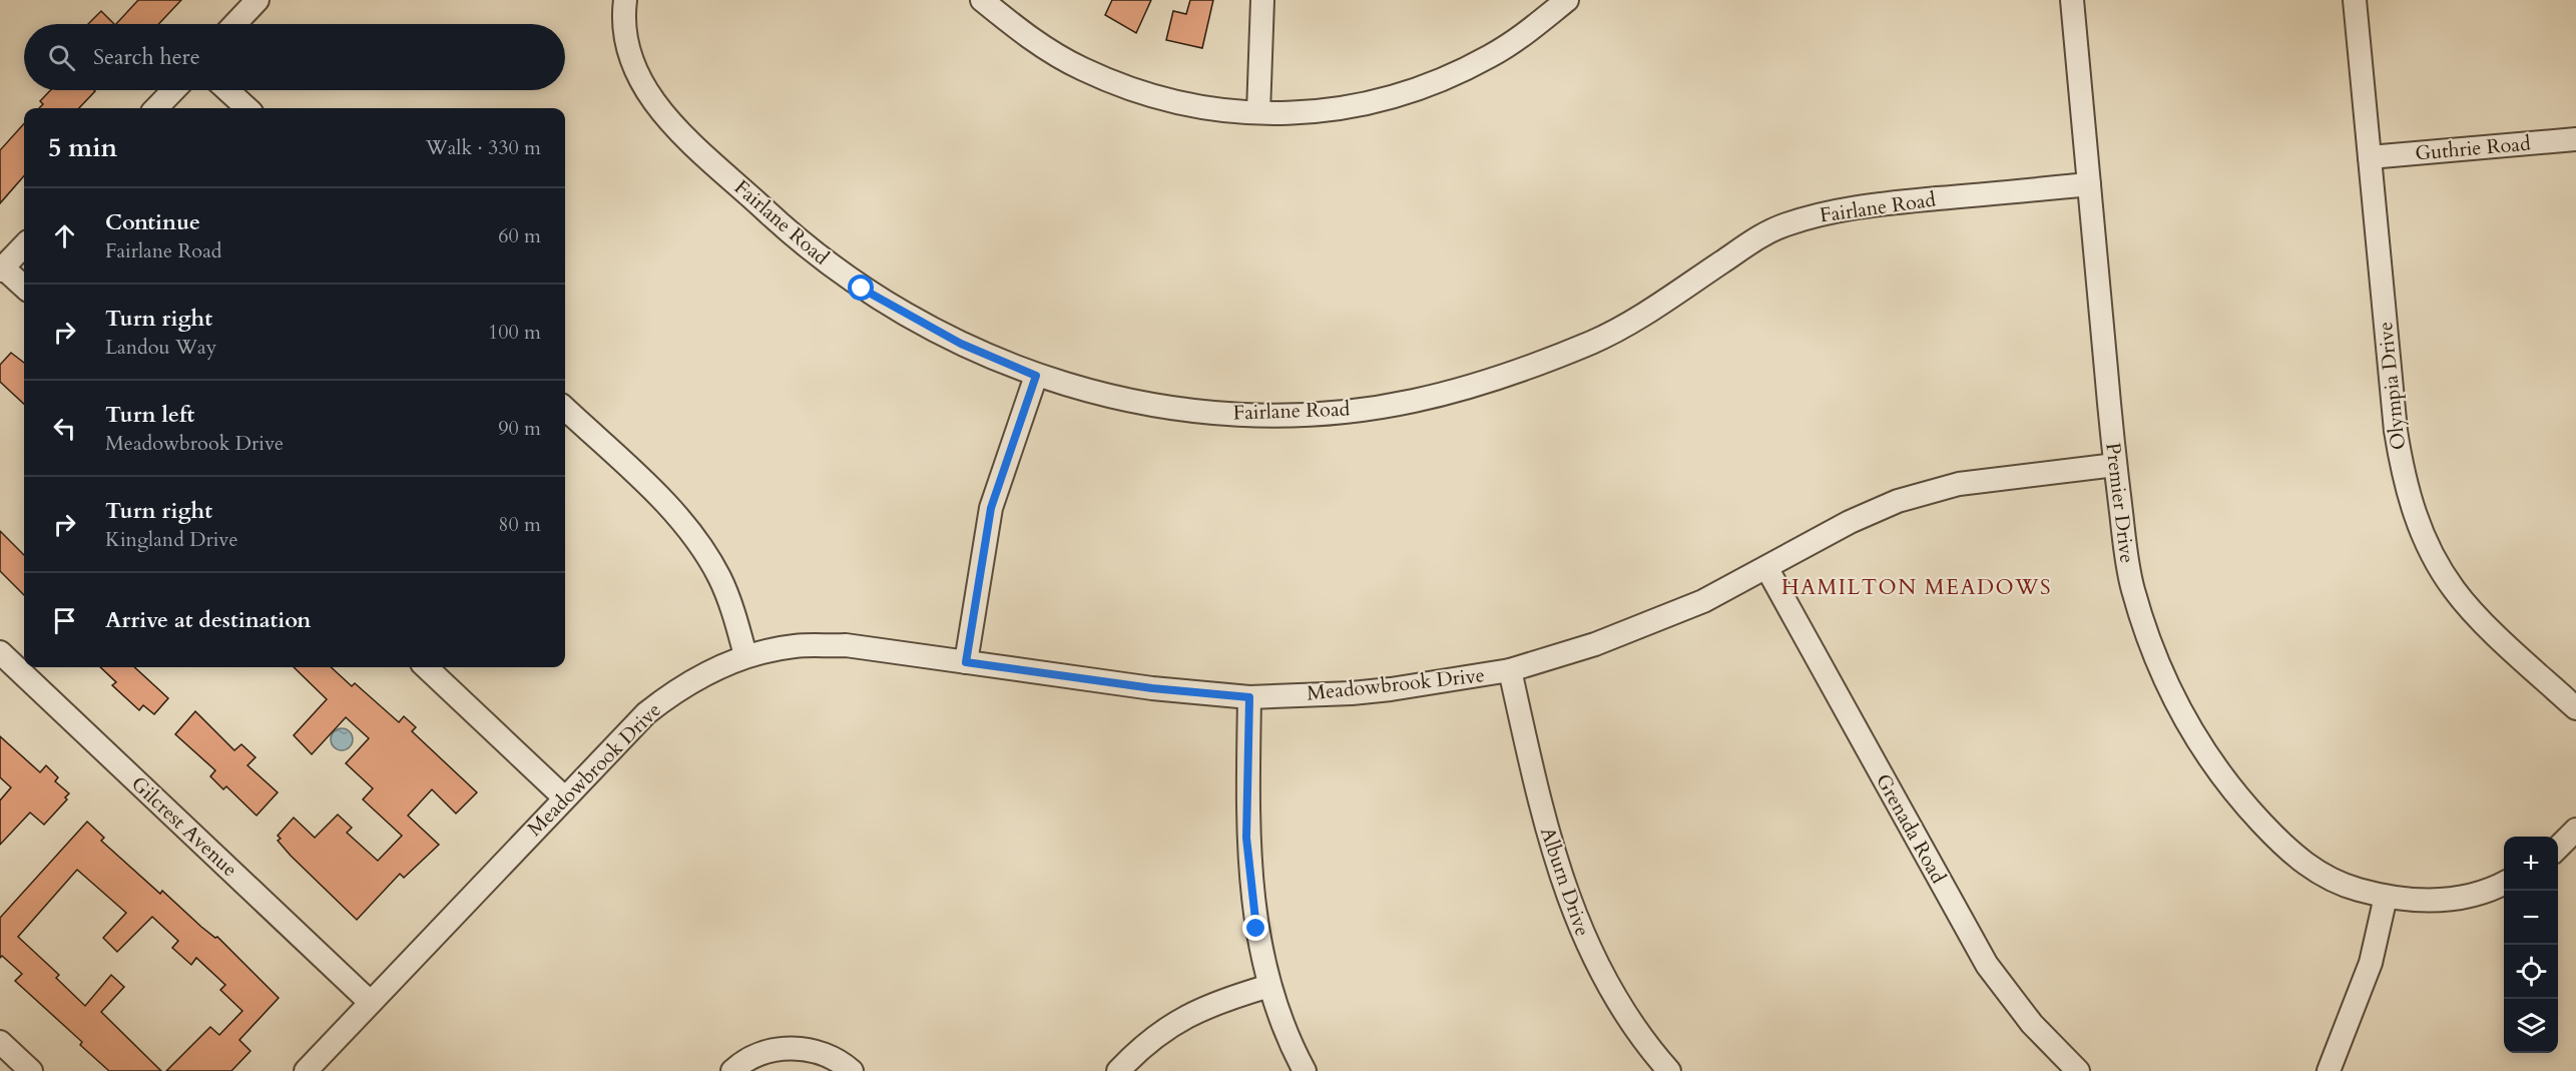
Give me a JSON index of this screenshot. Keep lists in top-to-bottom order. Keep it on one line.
{"streets":{"street":["Guthrie Road","Fairlane Road","Olympia Drive","Premier Drive","Meadowbrook Drive","Gilcrest Avenue","Grenada Road","Alburn Drive"]},"crossings":[["Guthrie Road","Olympia Drive"],["Fairlane Road","Premier Drive"],["Premier Drive","Meadowbrook Drive"],["Meadowbrook Drive","Gilcrest Avenue"],["Meadowbrook Drive","Grenada Road"],["Meadowbrook Drive","Alburn Drive"]],"districts":["HAMILTON MEADOWS"],"page":{"search":"Search here","heading":["5 min","Walk · 330 m"],"list":[["Continue","Fairlane Road","60 m"],["Turn right","Landou Way","100 m"],["Turn left","Meadowbrook Drive","90 m"],["Turn right","Kingland Drive","80 m"],"Arrive at destination"],"map_buttons":["+","−"]}}
